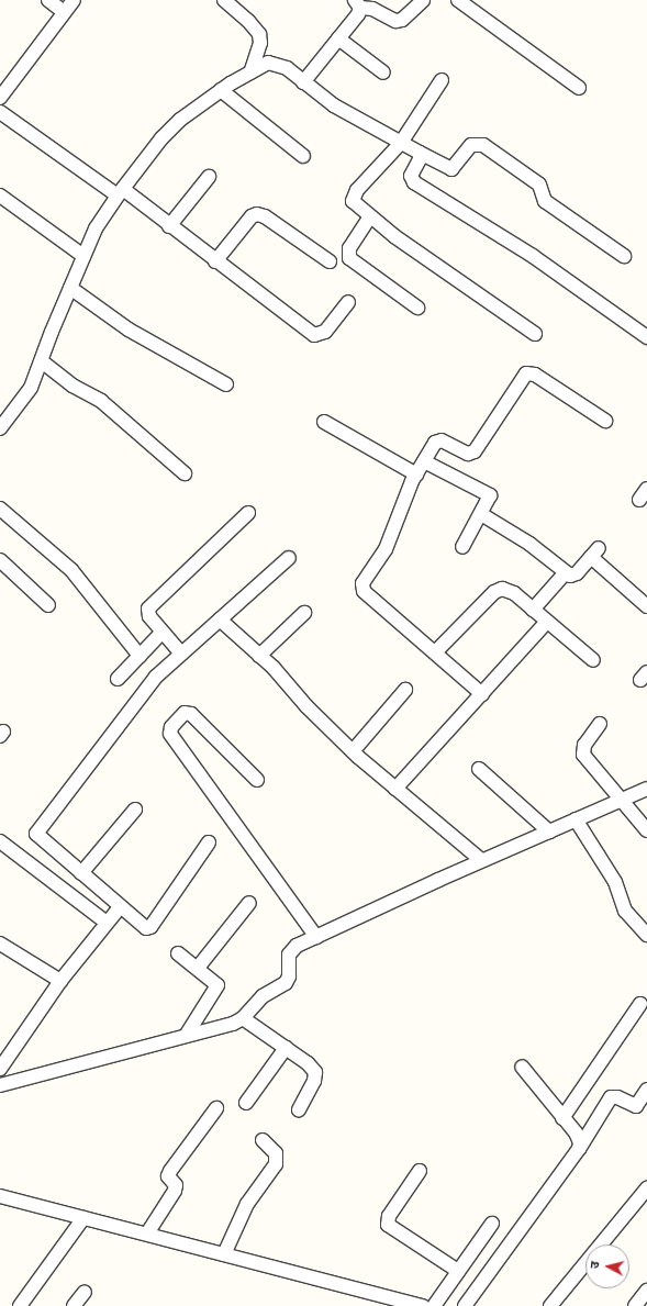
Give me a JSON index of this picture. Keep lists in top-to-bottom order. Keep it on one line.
{"north":"left"}
